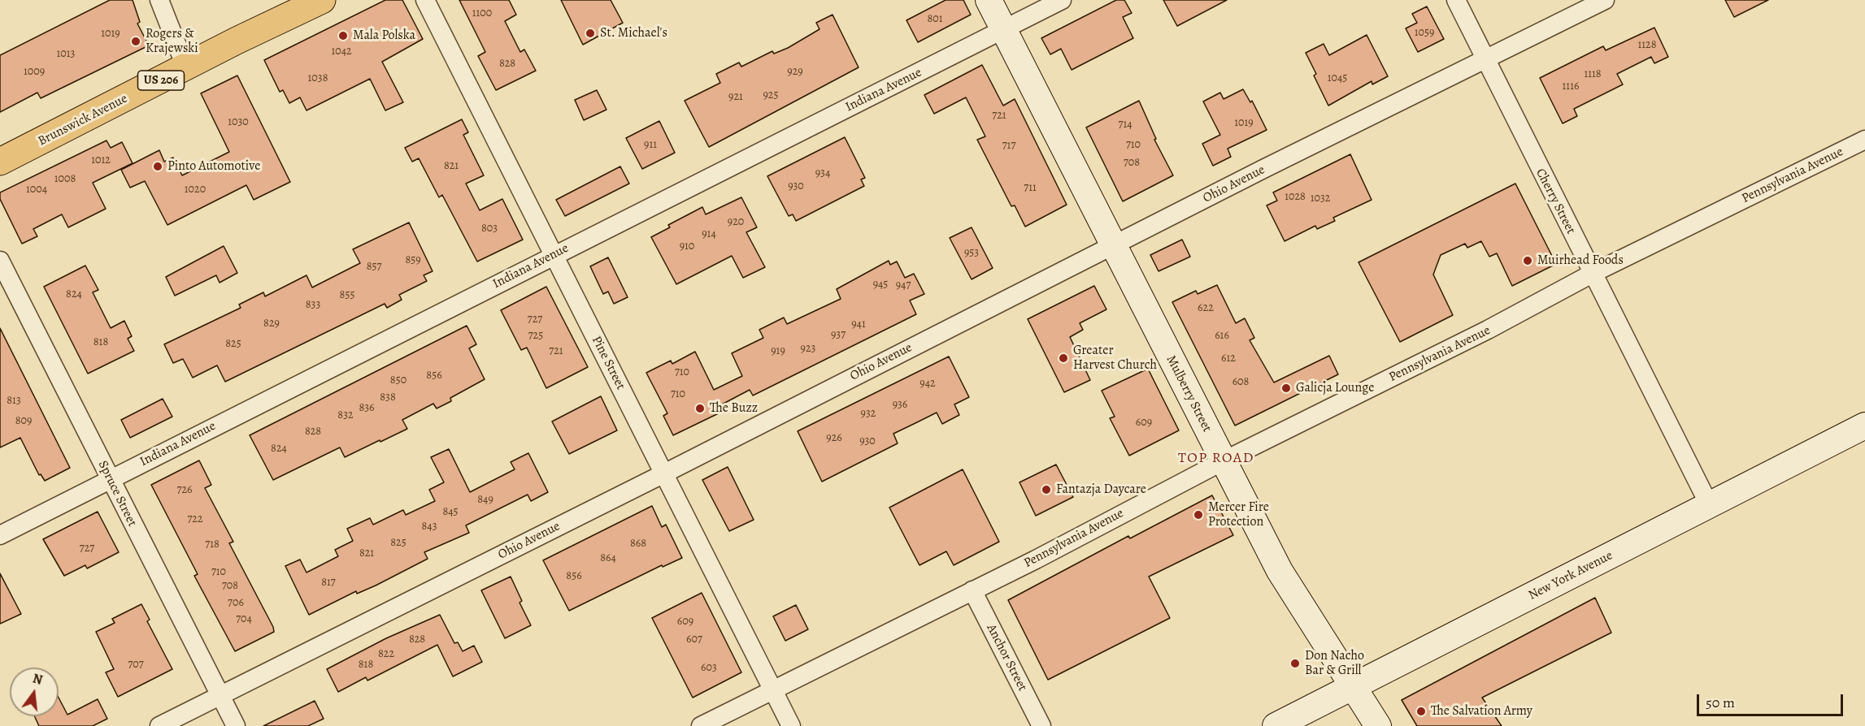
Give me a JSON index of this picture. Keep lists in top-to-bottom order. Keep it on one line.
{"streets":{"main road":["US 206","Brunswick Avenue"],"street":["Indiana Avenue","Pennsylvania Avenue","Ohio Avenue","Cherry Street","Pine Street","Mulberry Street","Spruce Street","New York Avenue","Anchor Street"]},"crossings":[["Indiana Avenue","Pine Street"],["Indiana Avenue","Mulberry Street"],["Indiana Avenue","Spruce Street"],["Pennsylvania Avenue","Cherry Street"],["Pennsylvania Avenue","Pine Street"],["Pennsylvania Avenue","Mulberry Street"],["Pennsylvania Avenue","Anchor Street"],["Ohio Avenue","Cherry Street"],["Ohio Avenue","Pine Street"],["Ohio Avenue","Mulberry Street"],["Ohio Avenue","Spruce Street"],["Cherry Street","New York Avenue"],["Mulberry Street","New York Avenue"]],"districts":["TOP ROAD"],"places":["St. Michael's","Mala Polska","Rogers & Krajewski","Pinto Automotive","Muirhead Foods","Greater Harvest Church","Galicja Lounge","The Buzz","Fantazja Daycare","Mercer Fire Protection","Don Nacho Bar & Grill","The Salvation Army"],"house_numbers":["1100","801","1059","1019","1128","1042","1013","828","1009","929","1118","1038","1045","1116","925","921","721","1030","1019","714","911","710","717","1012","708","821","934","1008","930","711","1004","1020","1028","1032","920","803","914","910","953","859","857","945","947","824","855","833","622","727","829","941","937","725","616","818","825","923","721","919","612","710","856","850","608","942","710","838","813","936","836","932","832","809","609","828","926","930","824","726","849","845","722","843","825","868","718","727","821","864","710","856","817","708","706","704","609","828","607","822","707","818","603"],"scale_bar":"50 m","north":"top"}
